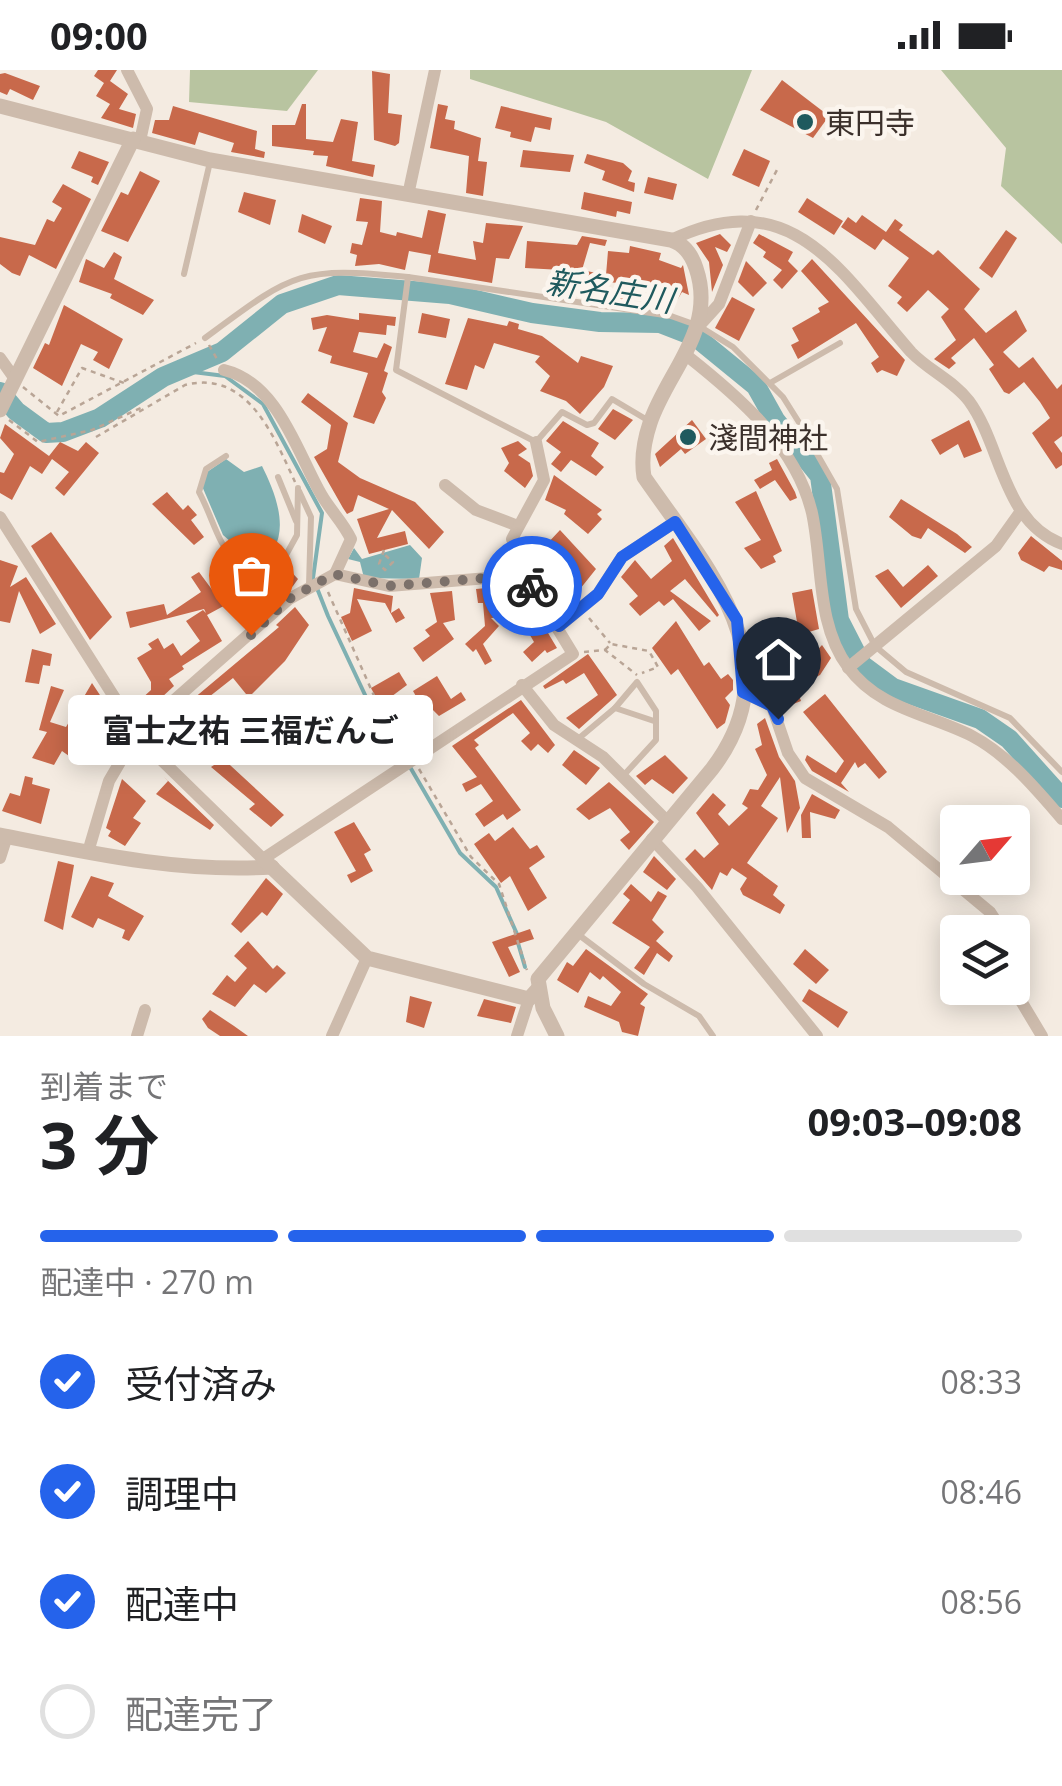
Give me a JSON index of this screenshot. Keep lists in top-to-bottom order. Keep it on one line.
{"water":["新名庄川"],"places":["東円寺","淺間神社","富士之祐 三福だんご"],"north":"top right","page":{"status":"09:00","bubble":"富士之祐 三福だんご","heading":["3 分","到着まで","09:03–09:08"],"bar":"配達中 · 270 m","list":[["受付済み","08:33"],["調理中","08:46"],["配達中","08:56"],"配達完了"]}}
